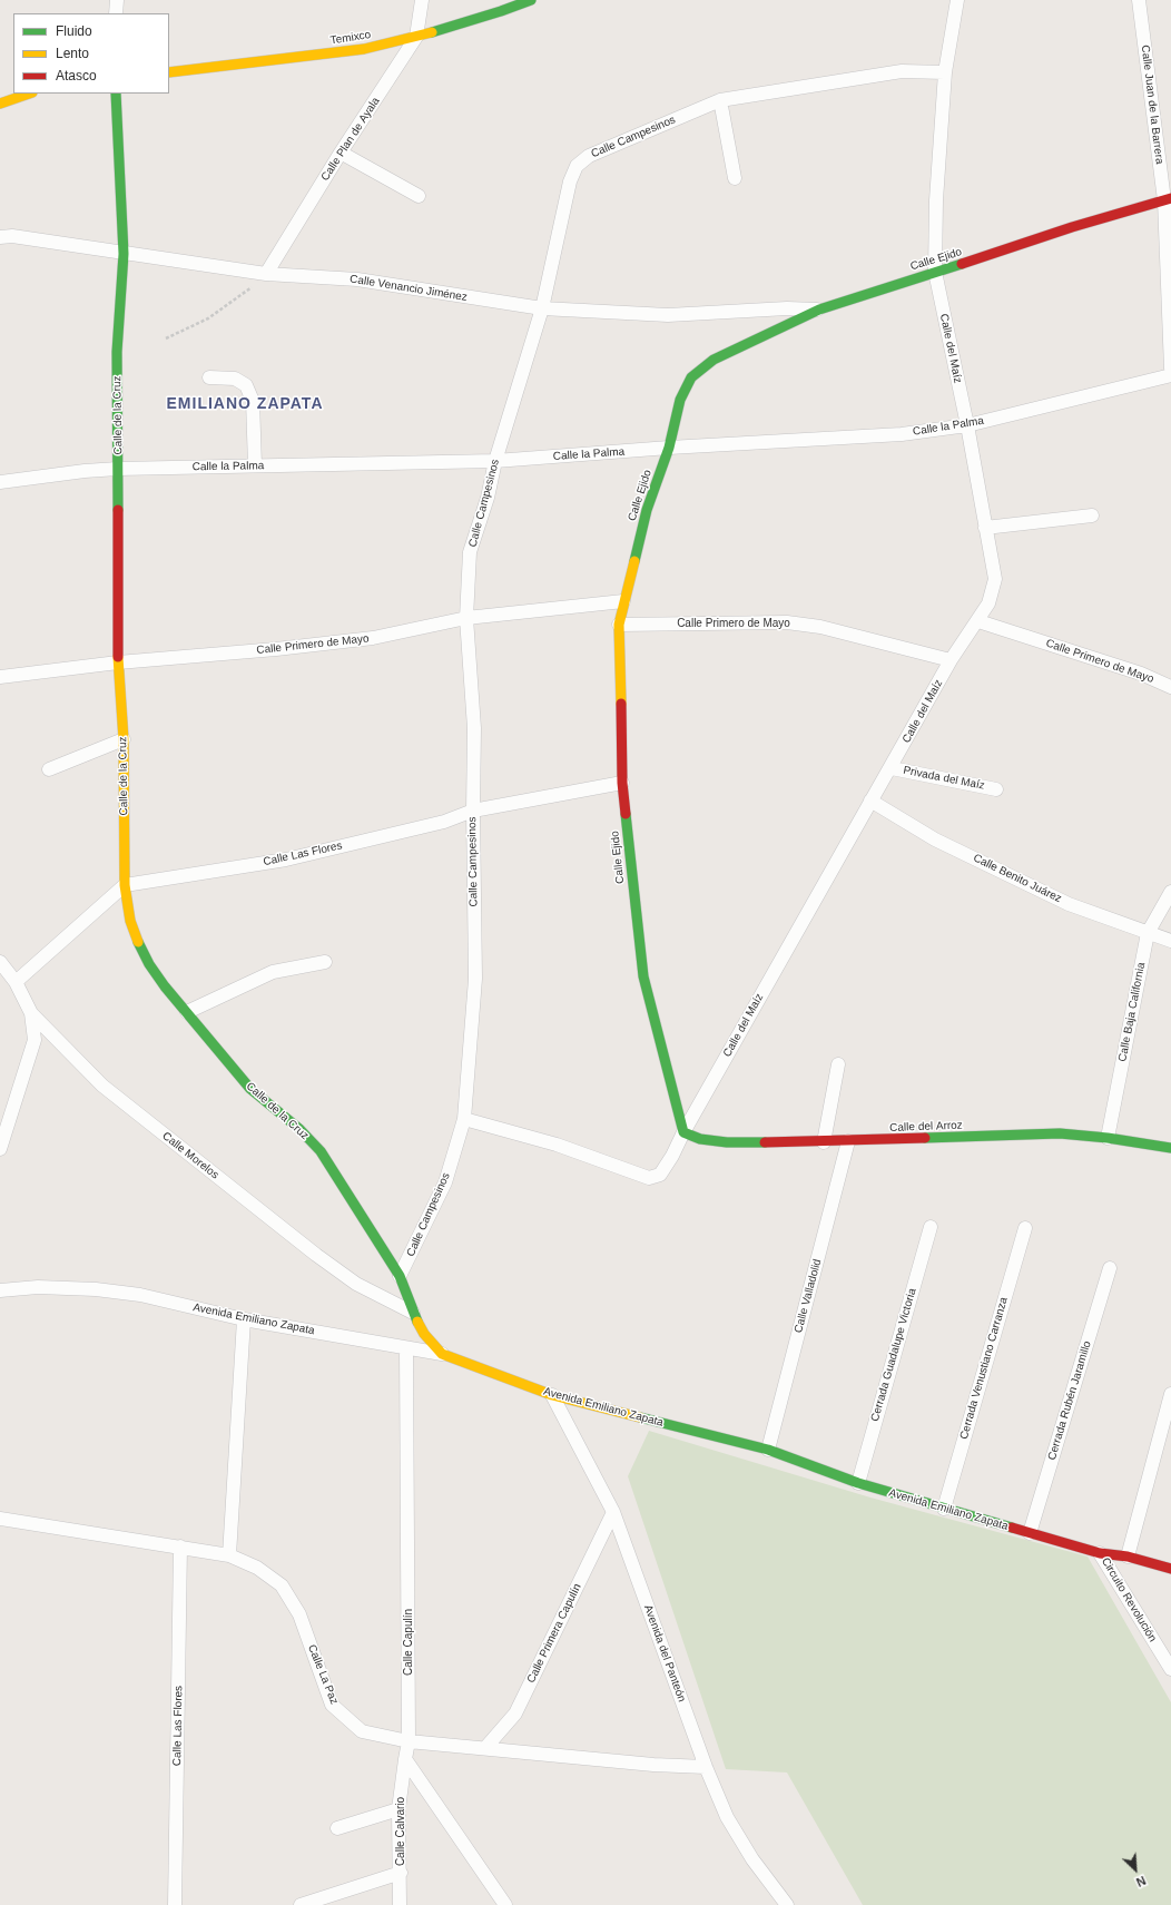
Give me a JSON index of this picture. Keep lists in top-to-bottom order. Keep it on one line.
{"streets":{"main road":["Temixco","Calle Ejido","Calle de la Cruz","Calle del Arroz","Avenida Emiliano Zapata"],"street":["Calle Juan de la Barrera","Calle Campesinos","Calle Plan de Ayala","Calle Venancio Jiménez","Calle del Maíz","Calle la Palma","Calle Primero de Mayo","Privada del Maíz","Calle Las Flores","Calle Benito Juárez","Calle Baja California","Calle Morelos","Calle Valladolid","Cerrada Guadalupe Victoria","Cerrada Venustiano Carranza","Cerrada Rubén Jaramillo","Circuito Revolución","Calle Primera Capulín","Calle Capulín","Avenida del Panteón","Calle La Paz","Calle Calvario"]},"crossings":[["Temixco","Calle Plan de Ayala"],["Calle Juan de la Barrera","Calle Ejido"],["Calle Campesinos","Calle Venancio Jiménez"],["Calle Campesinos","Calle del Maíz"],["Calle Campesinos","Calle de la Cruz"],["Calle Campesinos","Calle la Palma"],["Calle Campesinos","Calle Primero de Mayo"],["Calle Campesinos","Calle Las Flores"],["Calle Plan de Ayala","Calle Venancio Jiménez"],["Calle Ejido","Calle Venancio Jiménez"],["Calle Ejido","Calle del Maíz"],["Calle Ejido","Calle la Palma"],["Calle Ejido","Calle Primero de Mayo"],["Calle Ejido","Calle Las Flores"],["Calle Ejido","Calle del Arroz"],["Calle Venancio Jiménez","Calle de la Cruz"],["Calle del Maíz","Calle la Palma"],["Calle del Maíz","Calle Primero de Mayo"],["Calle del Maíz","Privada del Maíz"],["Calle del Maíz","Calle Benito Juárez"],["Calle del Maíz","Calle del Arroz"],["Calle de la Cruz","Calle la Palma"],["Calle de la Cruz","Calle Primero de Mayo"],["Calle de la Cruz","Calle Las Flores"],["Calle de la Cruz","Calle Morelos"],["Calle de la Cruz","Avenida Emiliano Zapata"],["Calle Las Flores","Calle La Paz"],["Calle Benito Juárez","Calle Baja California"],["Calle Baja California","Calle del Arroz"],["Calle del Arroz","Calle Valladolid"],["Calle Valladolid","Avenida Emiliano Zapata"],["Avenida Emiliano Zapata","Cerrada Guadalupe Victoria"],["Avenida Emiliano Zapata","Cerrada Venustiano Carranza"],["Avenida Emiliano Zapata","Cerrada Rubén Jaramillo"],["Avenida Emiliano Zapata","Circuito Revolución"],["Avenida Emiliano Zapata","Calle Capulín"],["Avenida Emiliano Zapata","Avenida del Panteón"],["Calle Primera Capulín","Avenida del Panteón"],["Calle Primera Capulín","Calle La Paz"],["Calle Capulín","Calle La Paz"],["Calle Capulín","Calle Calvario"],["Avenida del Panteón","Calle La Paz"]],"districts":["EMILIANO ZAPATA"],"legend":["Fluido","Lento","Atasco"],"north":"bottom right"}
